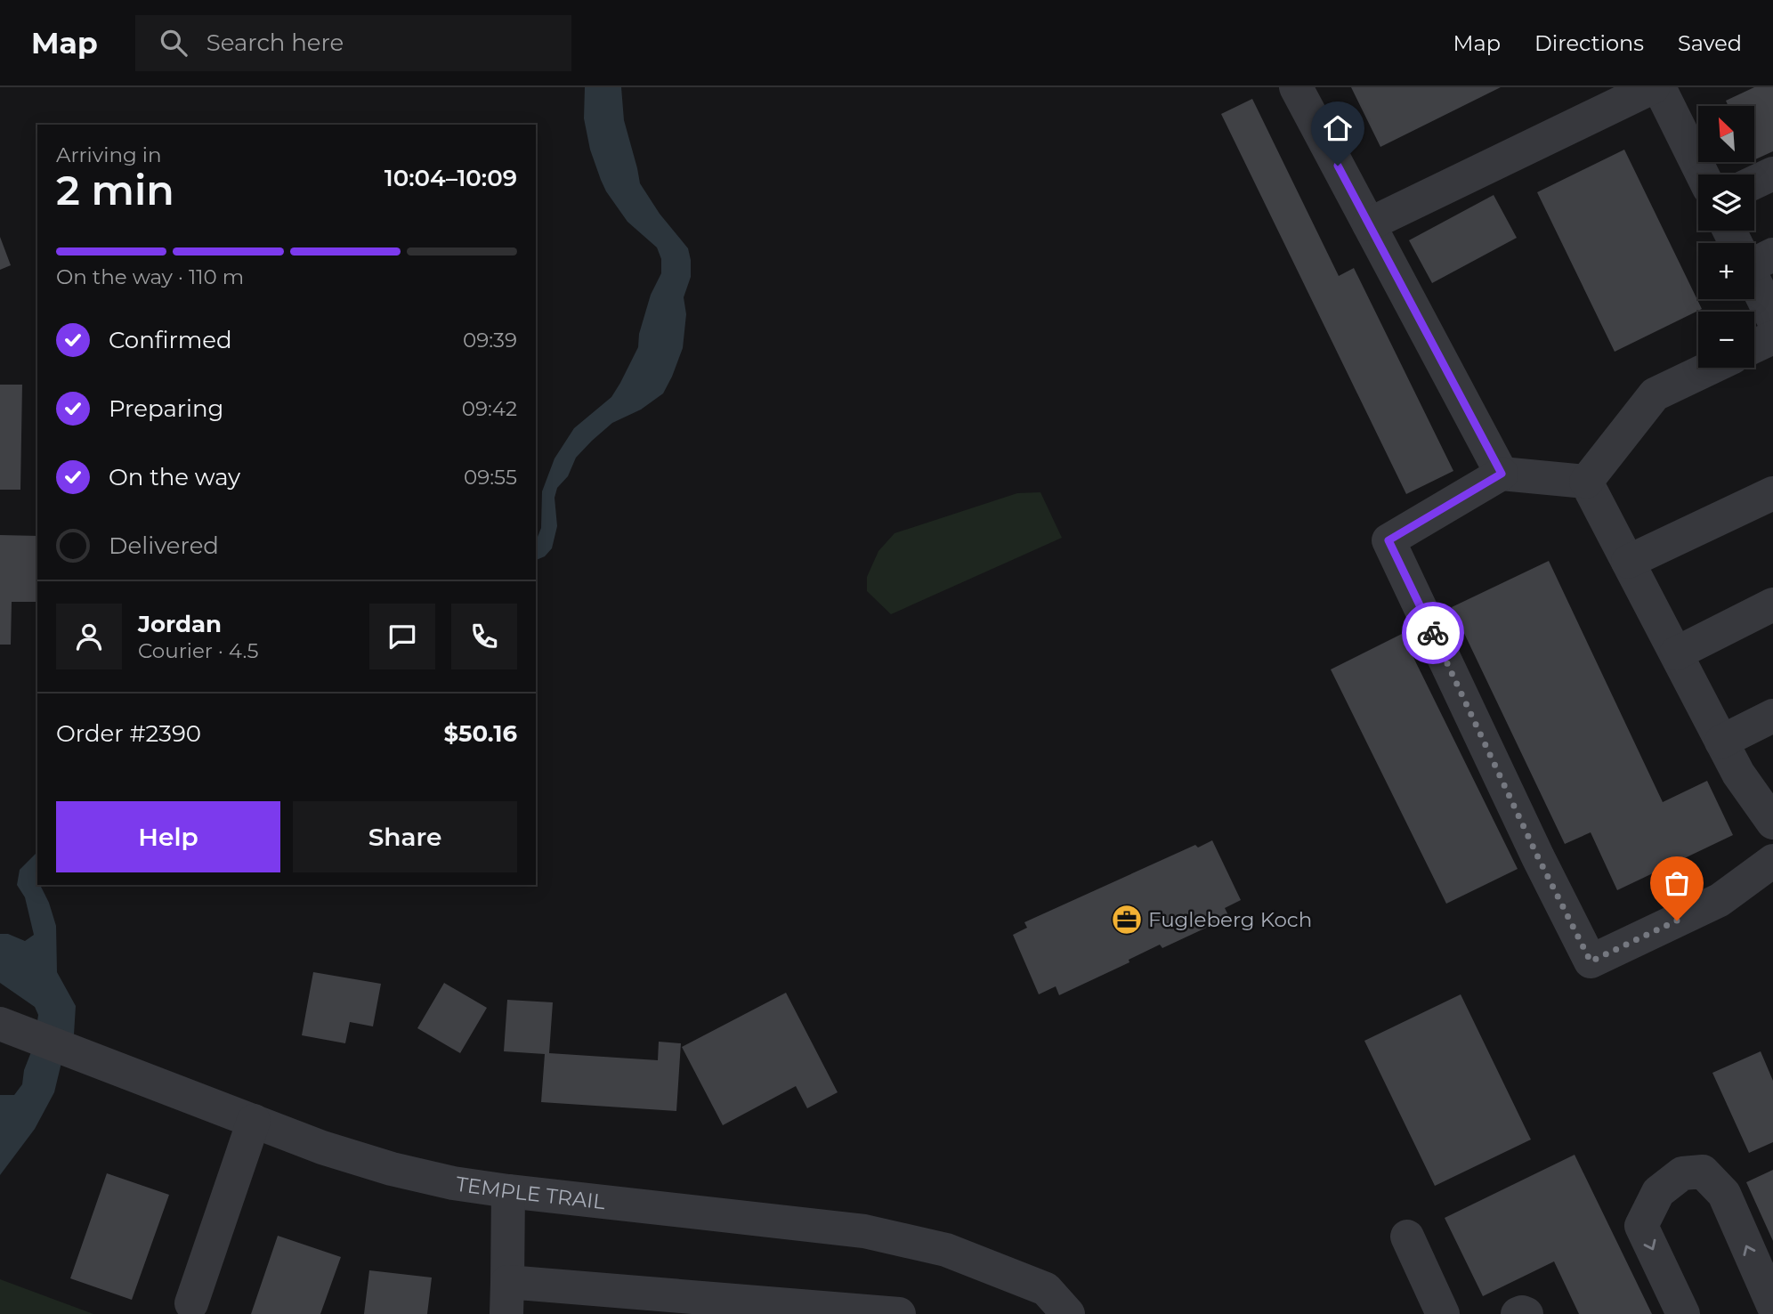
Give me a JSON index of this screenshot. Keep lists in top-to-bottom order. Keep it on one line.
{"streets":{"street":["TEMPLE TRAIL"]},"places":{"office":["Fugleberg Koch"]},"north":"top left","page":{"header":"Map","search":"Search here","nav":["Map","Directions","Saved"],"map_buttons":["+","−"],"heading":["2 min","Arriving in","10:04–10:09"],"panel":["Jordan","Courier · 4.5","Order #2390","$50.16"],"bar":"On the way · 110 m","list":[["Confirmed","09:39"],["Preparing","09:42"],["On the way","09:55"],"Delivered"],"buttons":["Help","Share"]}}
